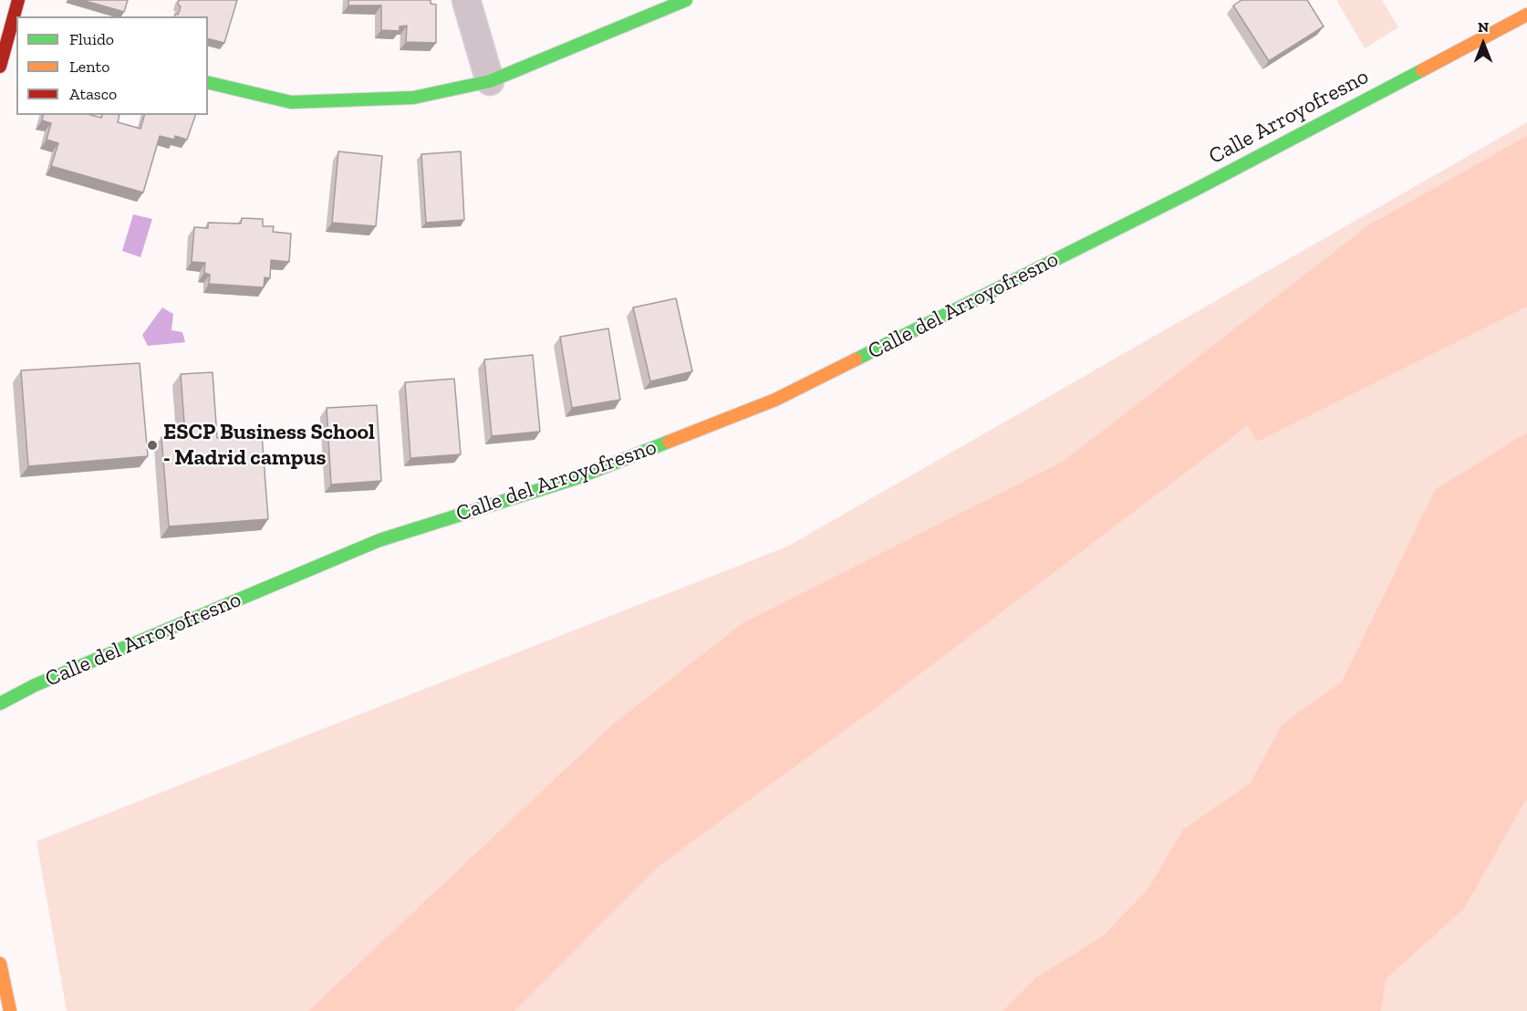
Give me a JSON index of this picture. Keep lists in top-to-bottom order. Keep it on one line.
{"streets":{"street":["Calle Arroyofresno","Calle del Arroyofresno"]},"crossings":[["Calle Arroyofresno","Calle del Arroyofresno"]],"places":["ESCP Business School - Madrid campus"],"legend":["Fluido","Lento","Atasco"],"north":"top"}
